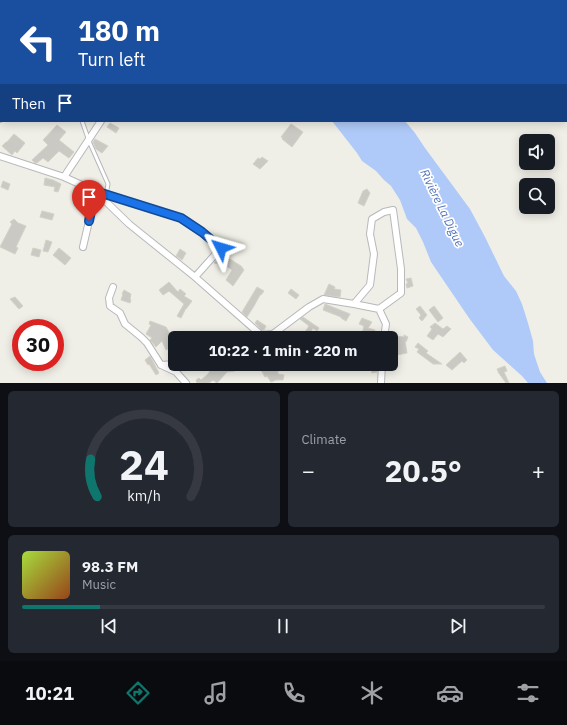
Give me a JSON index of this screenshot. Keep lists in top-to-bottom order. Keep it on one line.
{"water":["Rivière La Digue"],"page":{"turn":["180 m","Turn left"],"then":"Then","limit":"30","trip":"10:22 · 1 min · 220 m","tile":"Climate","heat":["−","20.5°","+"],"song":["98.3 FM","Music"],"tabs":"10:21","gauge":["24","km/h"]}}
